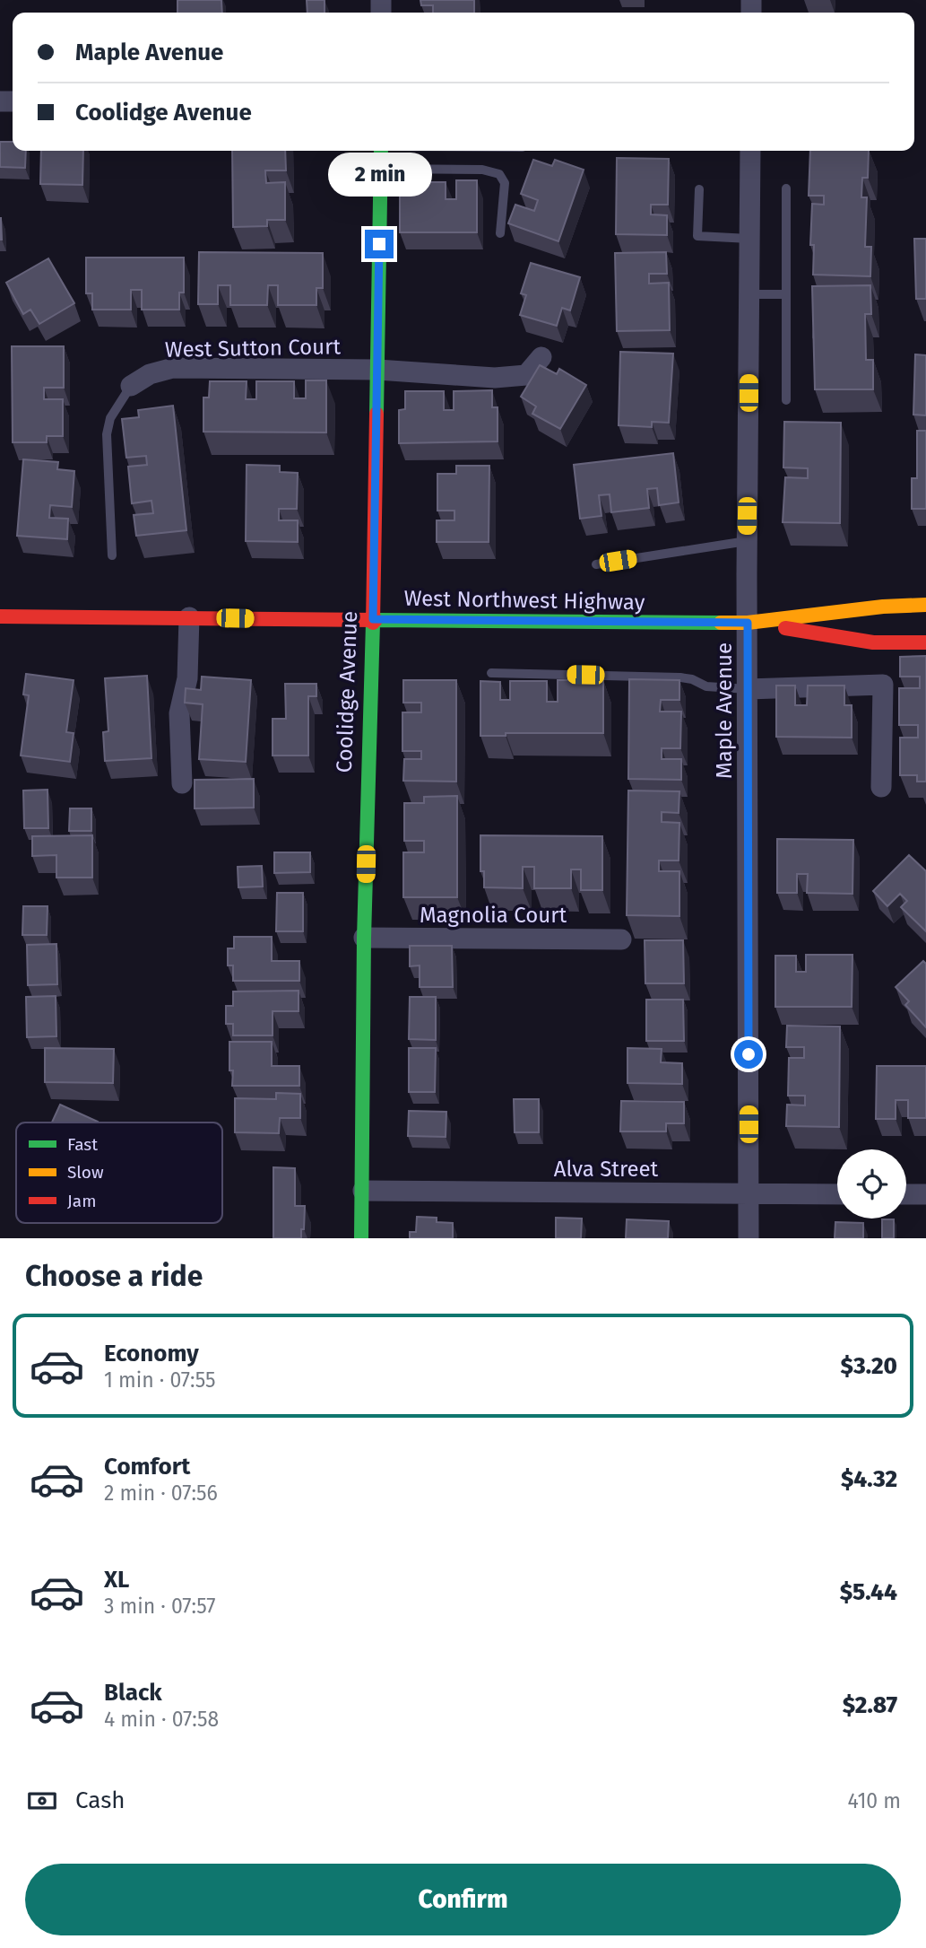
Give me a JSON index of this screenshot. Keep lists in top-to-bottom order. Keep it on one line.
{"streets":{"main road":["West Northwest Highway","Coolidge Avenue"],"street":["West Sutton Court","Maple Avenue","Magnolia Court","Alva Street"]},"crossings":[["West Sutton Court","Coolidge Avenue"],["West Northwest Highway","Coolidge Avenue"],["West Northwest Highway","Maple Avenue"],["Coolidge Avenue","Magnolia Court"],["Coolidge Avenue","Alva Street"],["Maple Avenue","Alva Street"]],"legend":["Fast","Slow","Jam"],"page":{"banner":["Maple Avenue","Coolidge Avenue"],"bubble":"2 min","heading":"Choose a ride","list":[{"name":"Economy","note":"1 min · 07:55","value":"$3.20"},{"name":"Comfort","note":"2 min · 07:56","value":"$4.32"},{"name":"XL","note":"3 min · 07:57","value":"$5.44"},{"name":"Black","note":"4 min · 07:58","value":"$2.87"}],"pay":["Cash","410 m"],"buttons":"Confirm"}}
